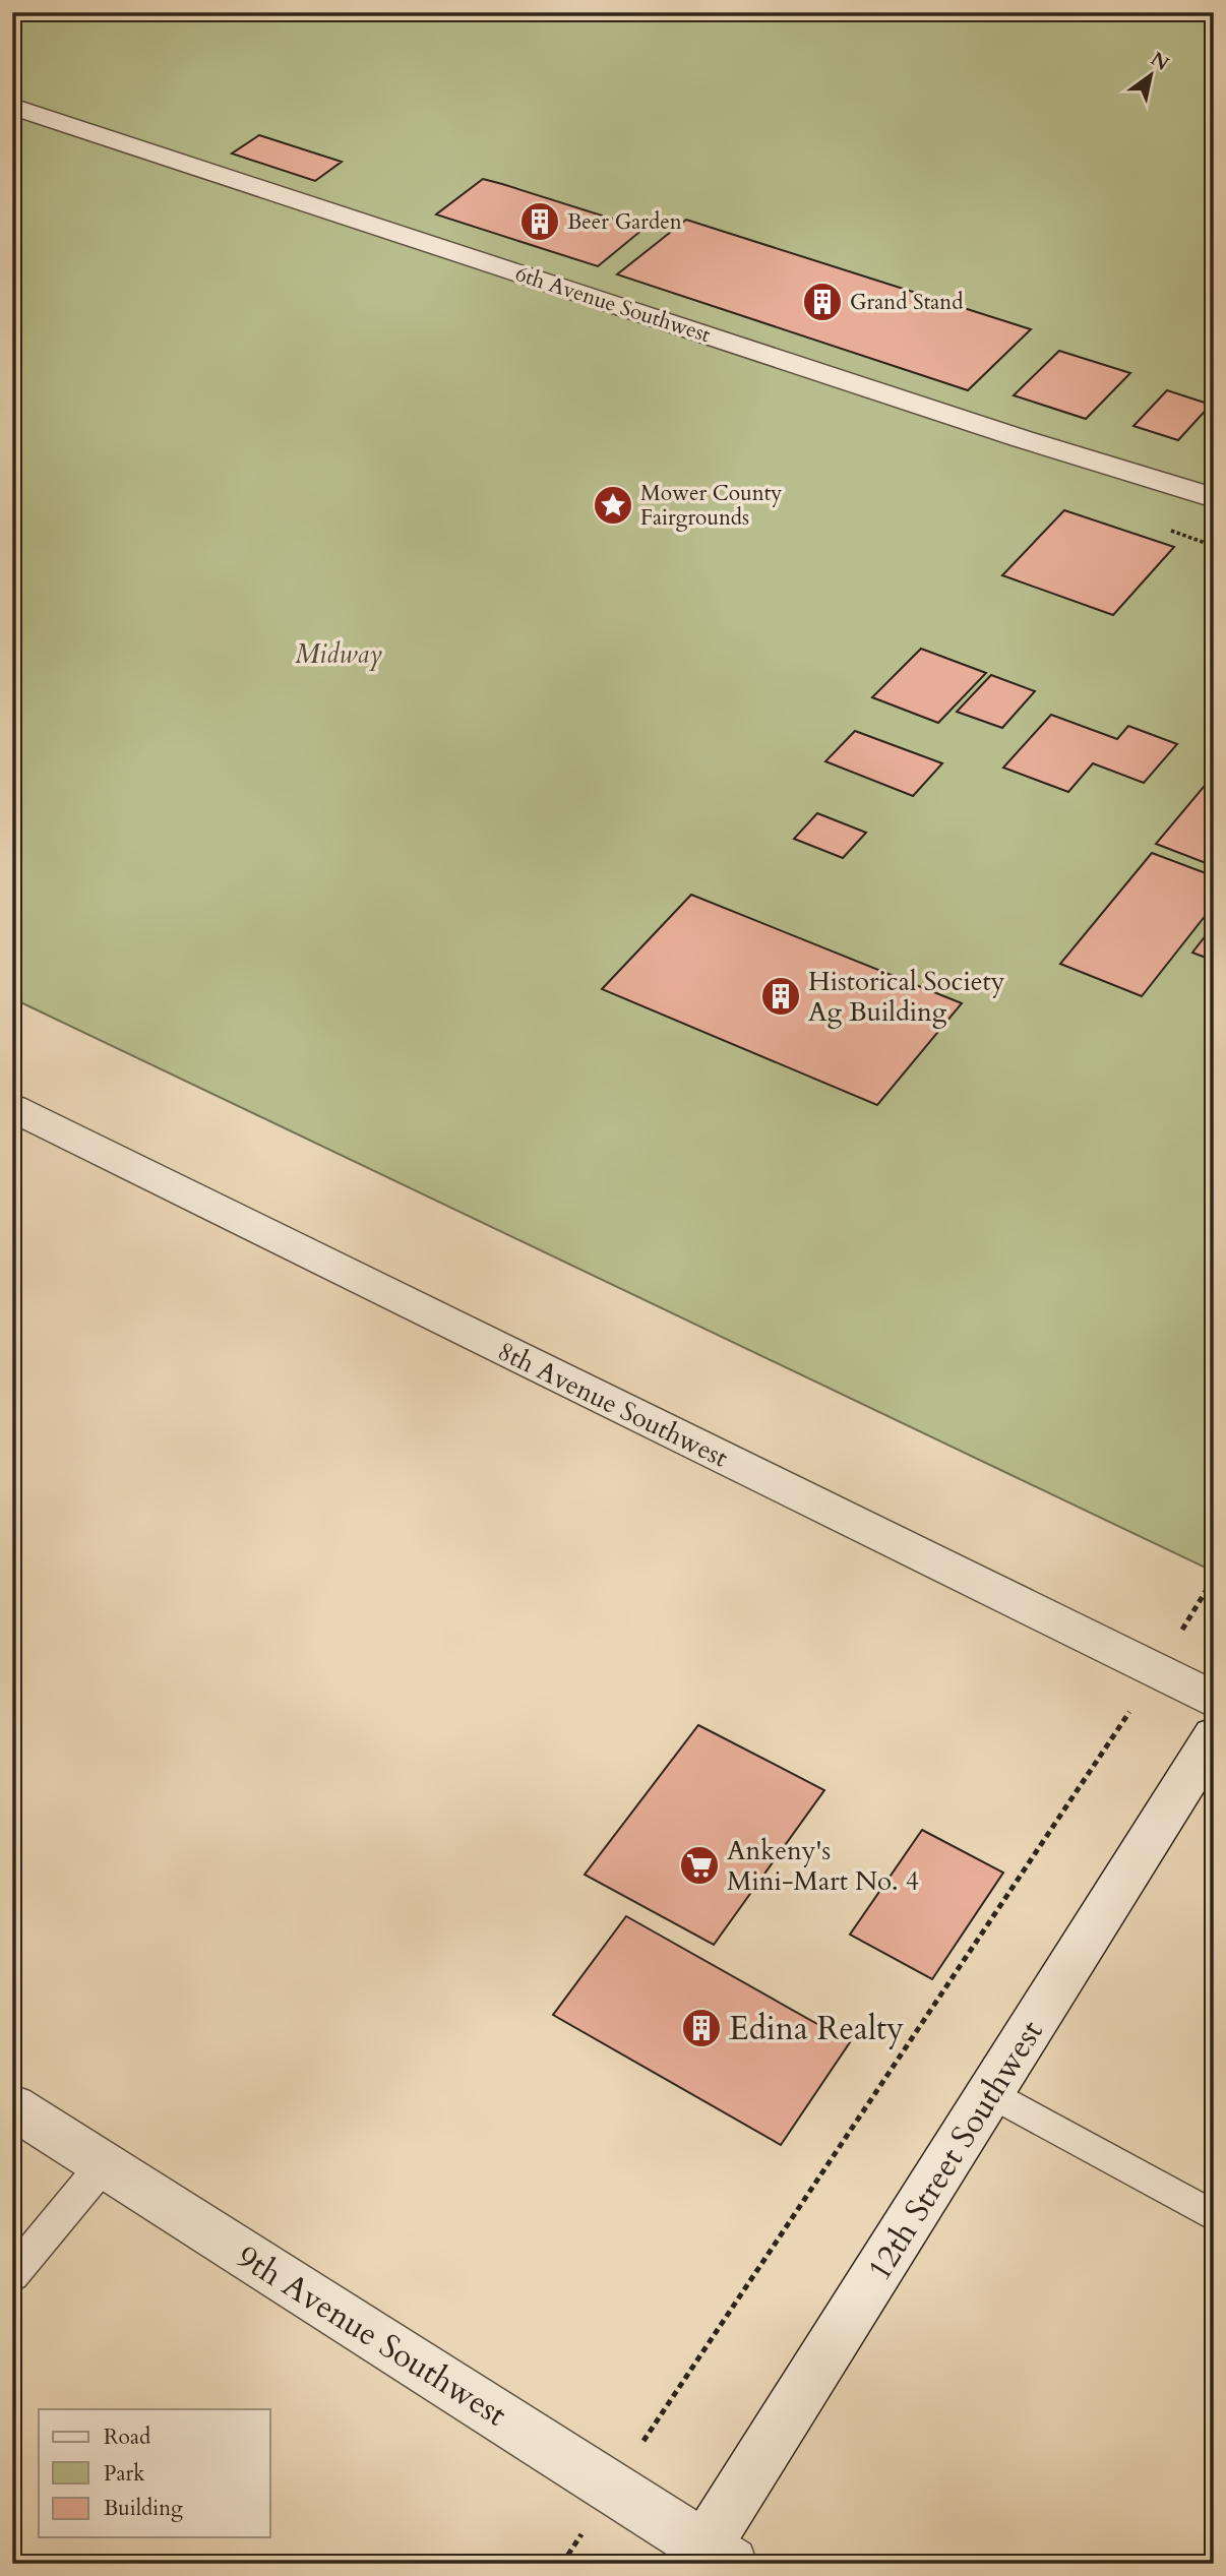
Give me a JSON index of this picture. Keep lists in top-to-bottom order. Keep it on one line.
{"streets":{"street":["6th Avenue Southwest","8th Avenue Southwest","12th Street Southwest","9th Avenue Southwest"]},"crossings":[["12th Street Southwest","9th Avenue Southwest"]],"parks":["Midway"],"places":{"building":["Beer Garden","Grand Stand","Historical Society Ag Building","Edina Realty"],"place":["Mower County Fairgrounds"],"supermarket":["Ankeny's Mini-Mart No. 4"]},"legend":["Road","Park","Building"],"north":"top right"}
